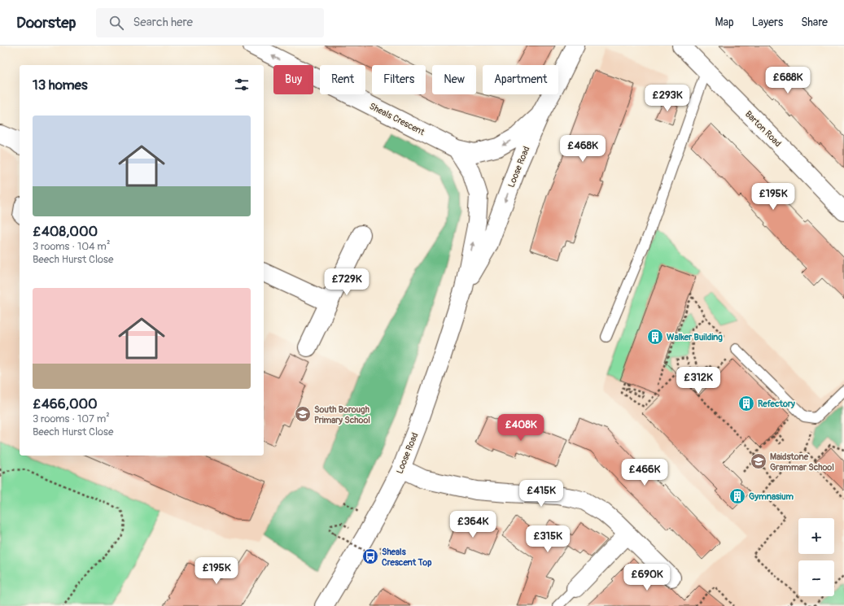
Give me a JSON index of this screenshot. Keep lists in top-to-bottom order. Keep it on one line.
{"streets":{"main road":["Sheals Crescent","Barton Road","Loose Road"]},"crossings":[["Sheals Crescent","Loose Road"]],"one_way":["Sheals Crescent"],"places":{"building":["Walker Building","Refectory","Gymnasium"],"school or university":["South Borough Primary School","Maidstone Grammar School"],"bus stop":["Sheals Crescent Top"]},"page":{"header":"Doorstep","search":"Search here","nav":["Map","Layers","Share"],"chip":["Buy","Rent","Filters","New","Apartment"],"heading":"13 homes","price":["£688K","£293K","£468K","£195K","£729K","£312K","£408K","£466K","£415K","£364K","£315K","£195K","£690K"],"list":[{"name":"£408,000","note":"3 rooms · 104 m² · Beech Hurst Close"},{"name":"£466,000","note":"3 rooms · 107 m² · Beech Hurst Close"}],"map_buttons":["+","−"]}}
